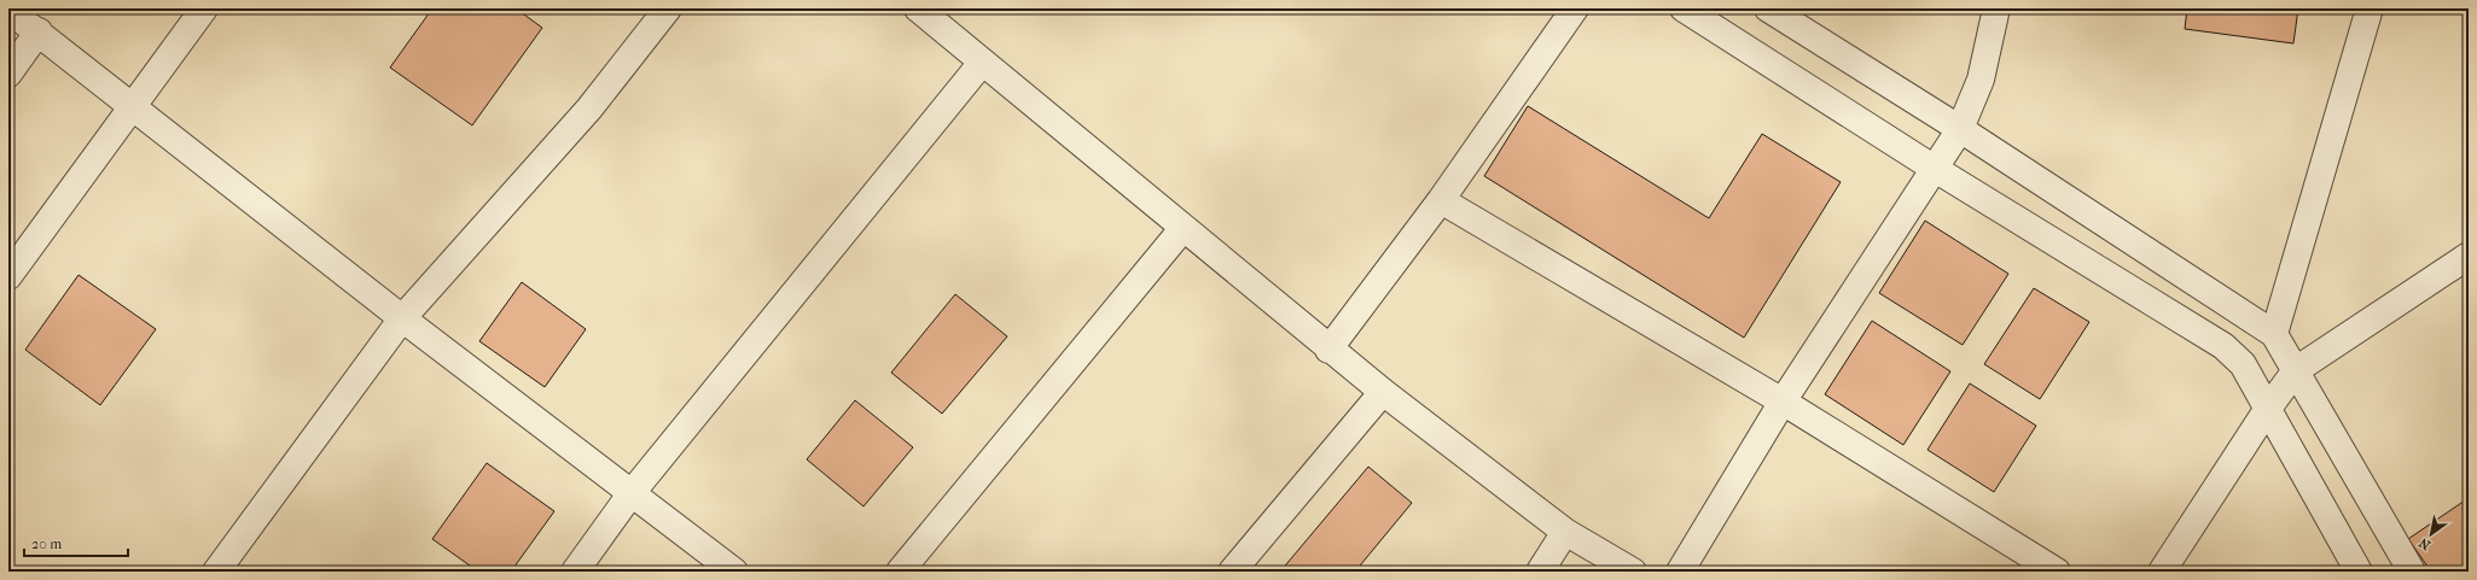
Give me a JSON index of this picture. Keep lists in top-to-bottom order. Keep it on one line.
{"scale_bar":"20 m","north":"bottom left"}
